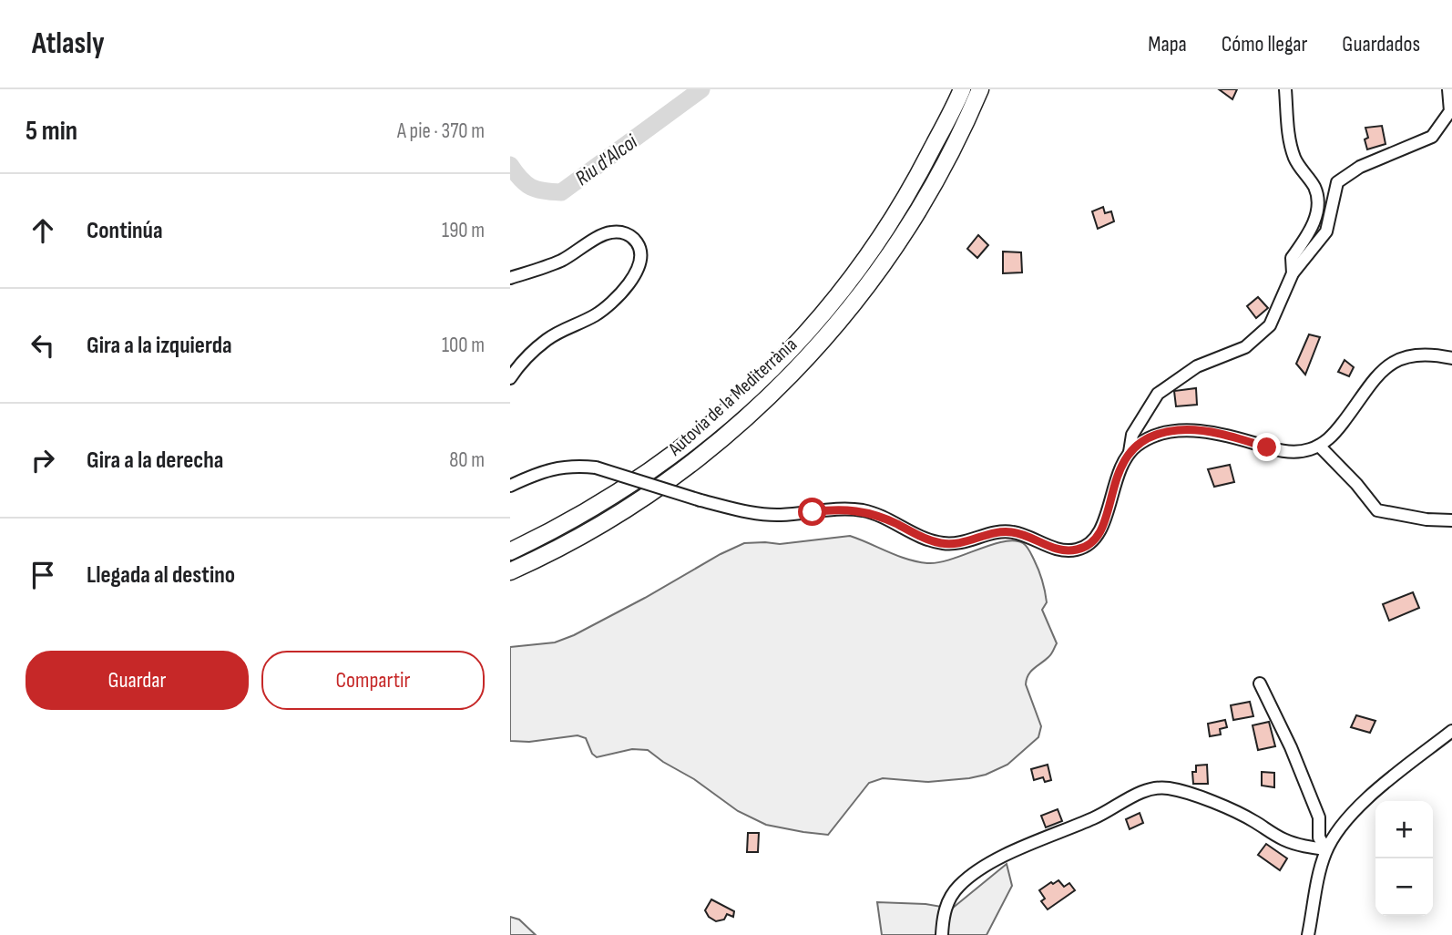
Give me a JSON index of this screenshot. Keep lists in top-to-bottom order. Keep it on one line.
{"streets":{"highway":["Autovia de la Mediterrània"]},"water":["Riu d'Alcoi"],"page":{"header":"Atlasly","nav":["Mapa","Cómo llegar","Guardados"],"heading":["5 min","A pie · 370 m"],"list":[["Continúa","190 m"],["Gira a la izquierda","100 m"],["Gira a la derecha","80 m"],"Llegada al destino"],"buttons":["Guardar","Compartir"],"map_buttons":["+","−"]}}
